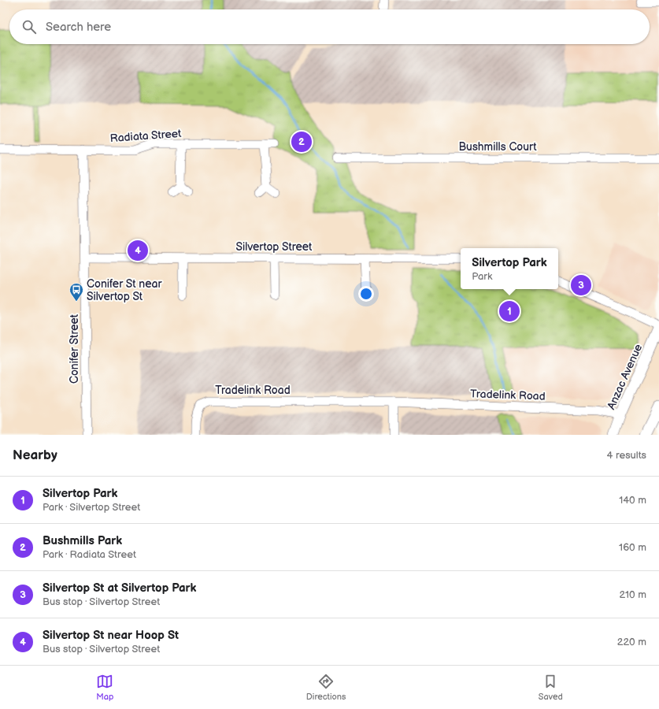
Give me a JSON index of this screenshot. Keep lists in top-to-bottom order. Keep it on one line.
{"streets":{"main road":["Anzac Avenue"],"street":["Radiata Street","Bushmills Court","Silvertop Street","Conifer Street","Tradelink Road"]},"crossings":[["Radiata Street","Conifer Street"],["Silvertop Street","Conifer Street"],["Anzac Avenue","Tradelink Road"]],"places":{"bus stop":["Conifer St near Silvertop St"]},"page":{"search":"Search here","pins":["2","4","3","1"],"popup":["Silvertop Park","Park"],"heading":["Nearby","4 results"],"list":[{"mark":"1","name":"Silvertop Park","note":"Park · Silvertop Street","value":"140 m"},{"mark":"2","name":"Bushmills Park","note":"Park · Radiata Street","value":"160 m"},{"mark":"3","name":"Silvertop St at Silvertop Park","note":"Bus stop · Silvertop Street","value":"210 m"},{"mark":"4","name":"Silvertop St near Hoop St","note":"Bus stop · Silvertop Street","value":"220 m"}],"nav":["Map","Directions","Saved"]}}
